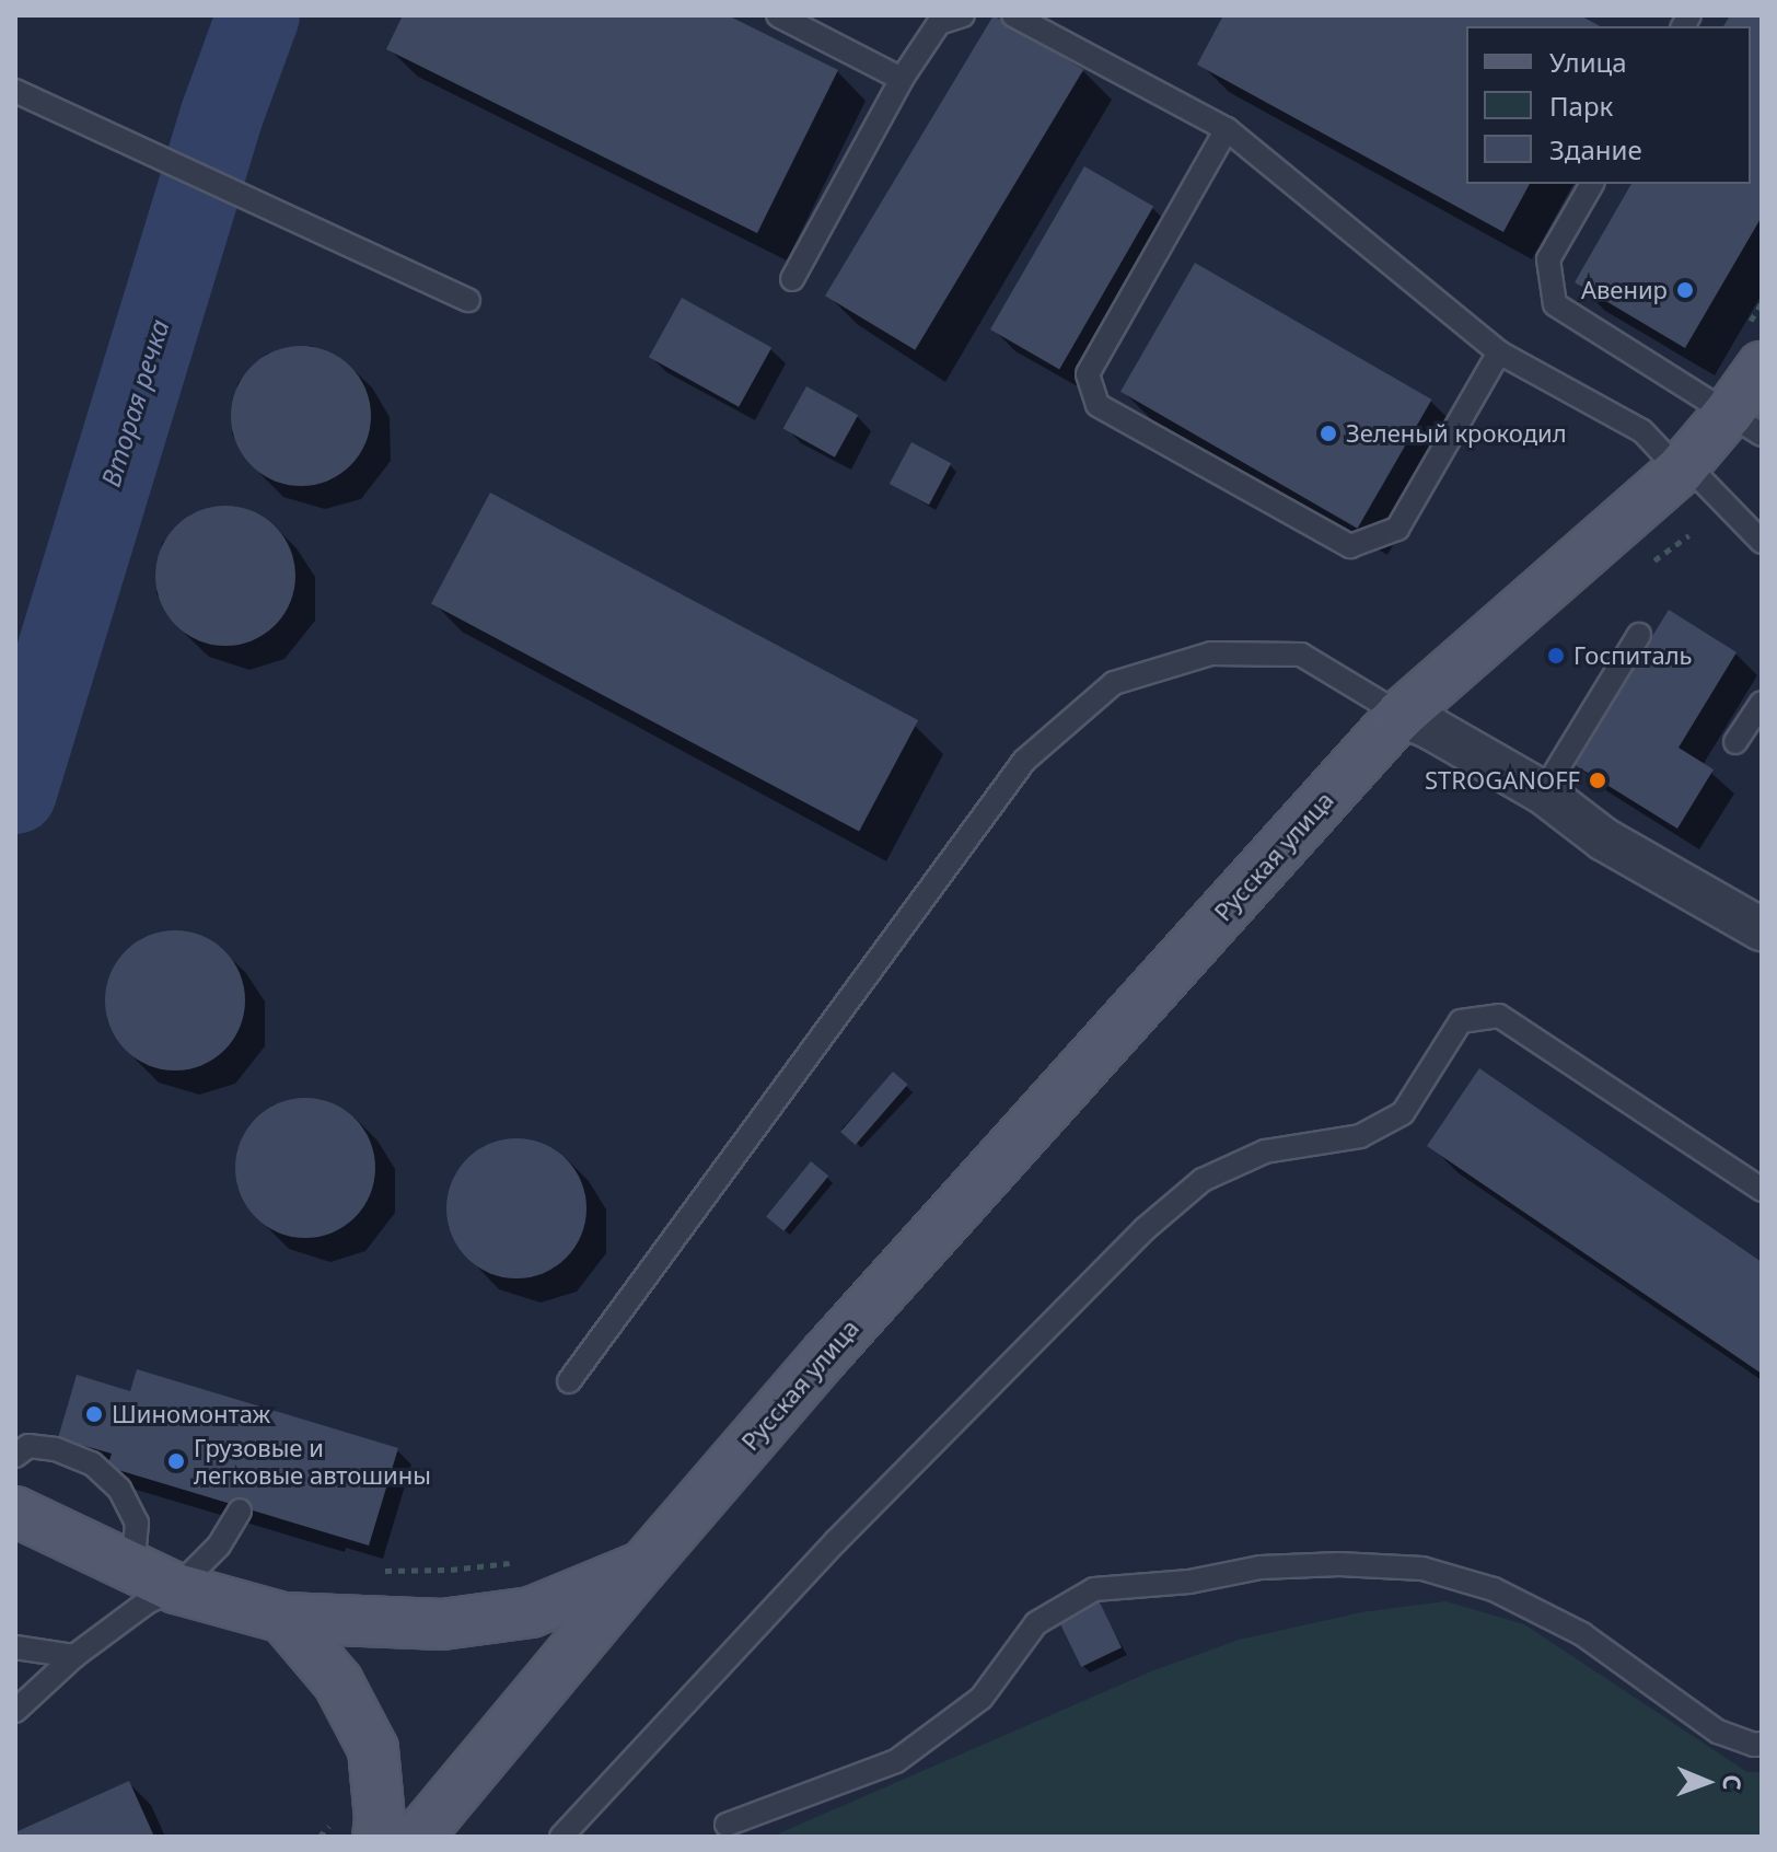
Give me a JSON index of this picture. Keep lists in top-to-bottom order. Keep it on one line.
{"streets":{"main road":["Русская улица"]},"water":["Вторая речка"],"places":["Авенир","Зеленый крокодил","Госпиталь","STROGANOFF","Шиномонтаж","Грузовые и легковые автошины"],"legend":["Улица","Парк","Здание"],"north":"right"}
